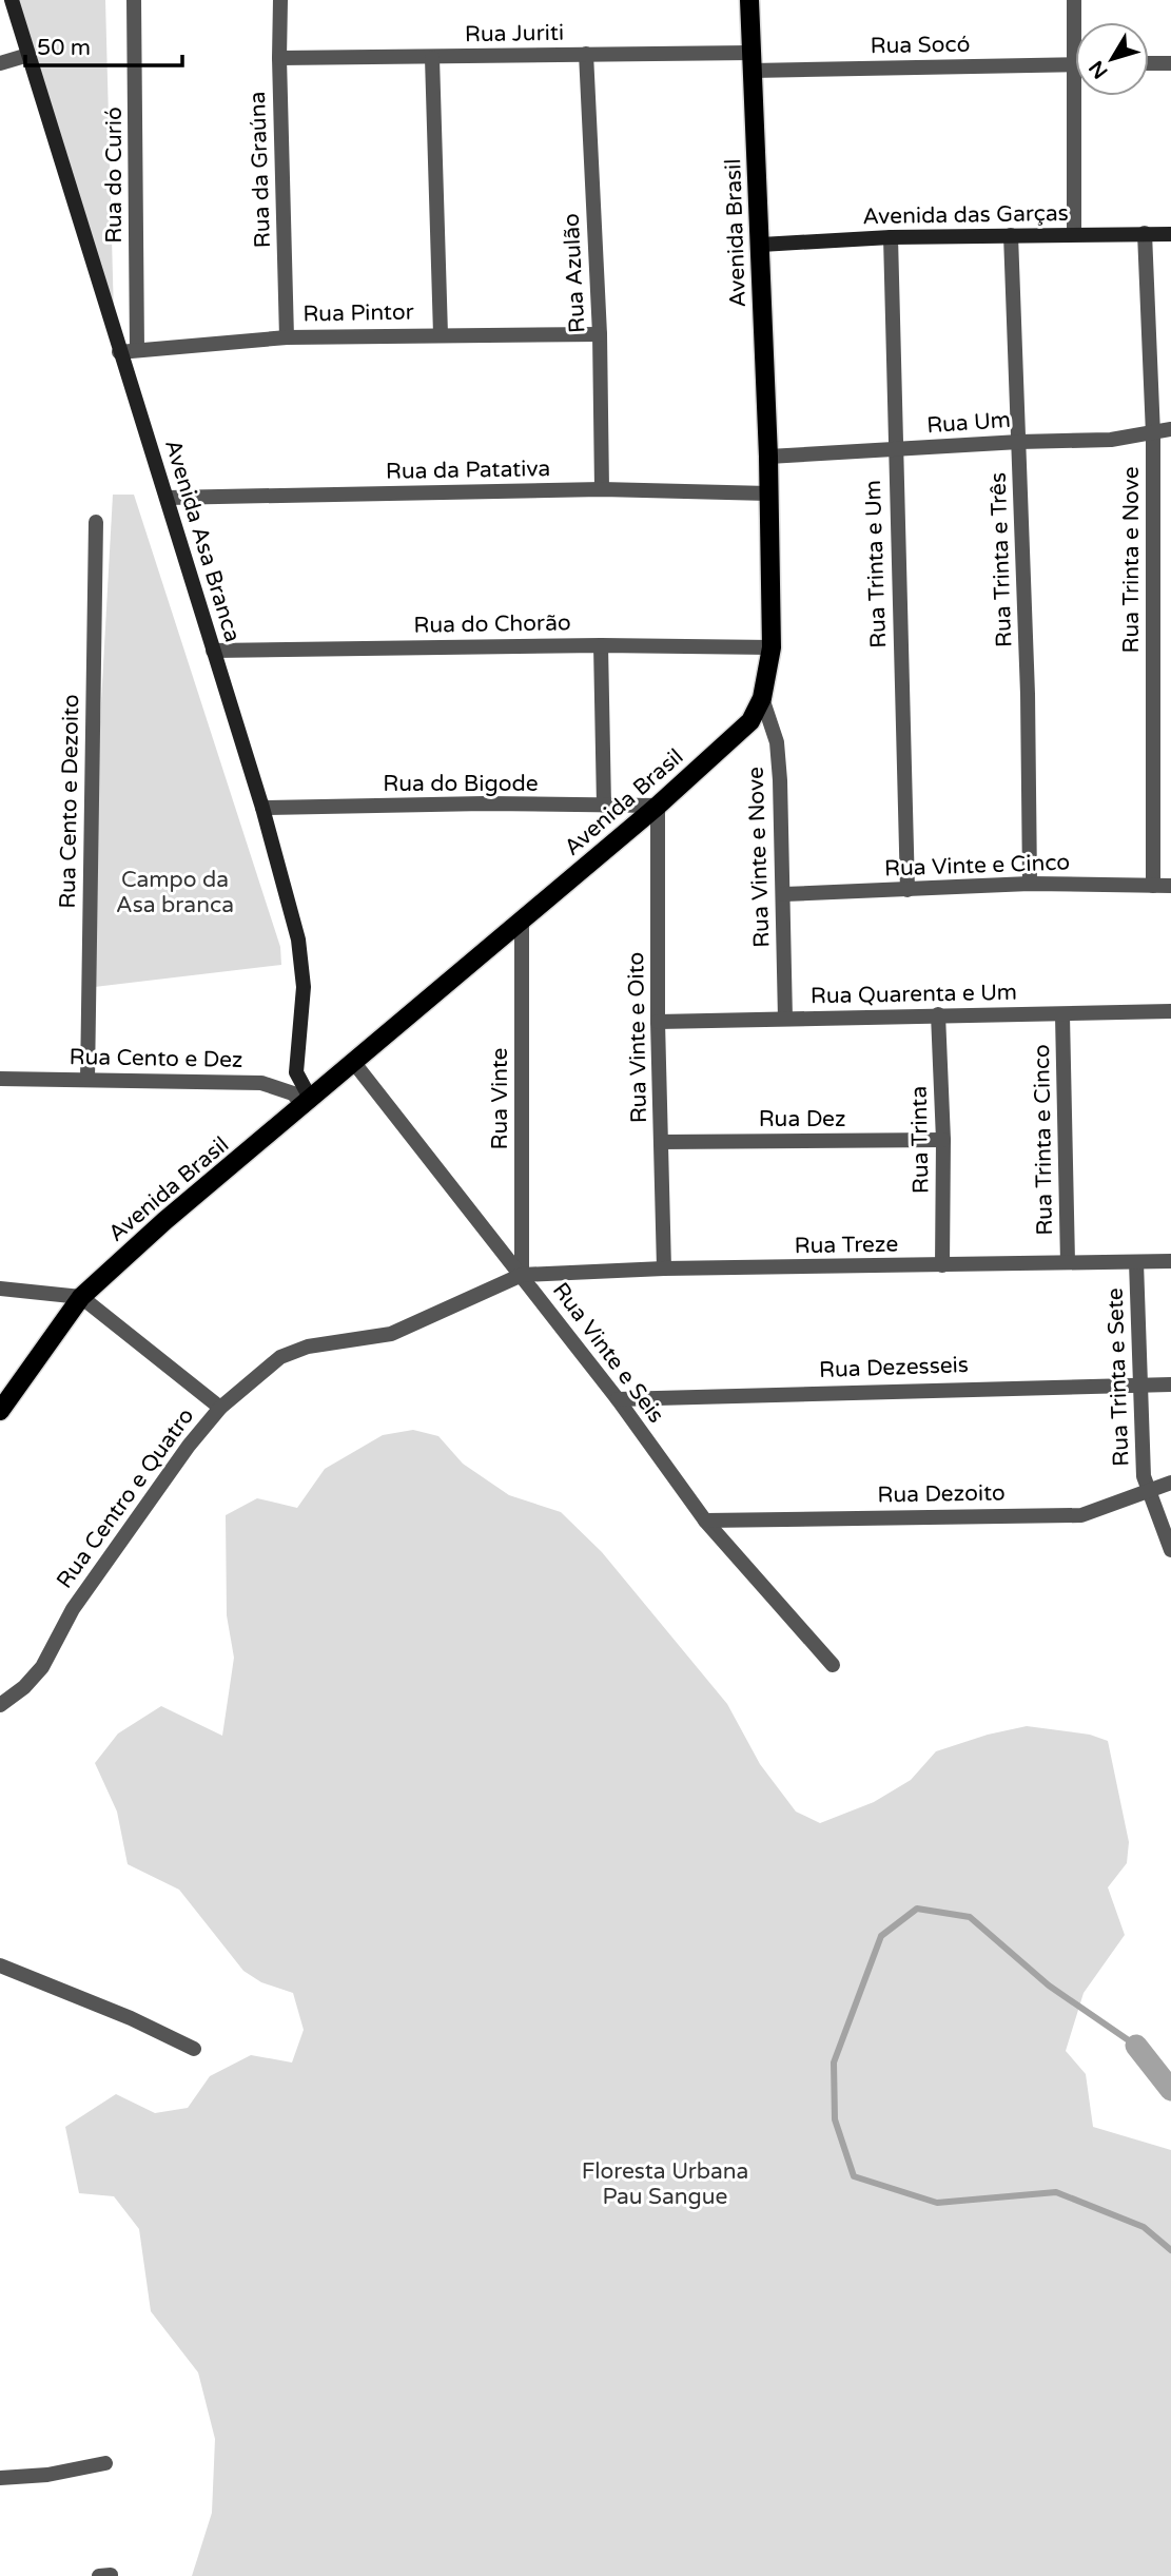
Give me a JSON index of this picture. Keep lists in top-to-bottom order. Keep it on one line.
{"streets":{"main road":["Avenida Brasil"],"street":["Rua Juriti","Rua Socó","Rua da Graúna","Rua do Curió","Avenida das Garças","Rua Azulão","Rua Pintor","Rua Um","Rua da Patativa","Avenida Asa Branca","Rua Trinta e Três","Rua Trinta e Nove","Rua Trinta e Um","Rua do Chorão","Rua do Bigode","Rua Cento e Dezoito","Rua Vinte e Nove","Rua Vinte e Cinco","Rua Quarenta e Um","Rua Vinte e Oito","Rua Cento e Dez","Rua Vinte","Rua Dez","Rua Trinta","Rua Trinta e Cinco","Rua Treze","Rua Vinte e Seis","Rua Dezesseis","Rua Trinta e Sete","Rua Dezoito","Rua Centro e Quatro"]},"crossings":[["Rua Juriti","Rua Socó"],["Rua Juriti","Rua da Graúna"],["Rua Juriti","Avenida Brasil"],["Rua Juriti","Rua Azulão"],["Rua Socó","Avenida Brasil"],["Rua da Graúna","Rua Pintor"],["Rua do Curió","Rua Pintor"],["Avenida das Garças","Avenida Brasil"],["Avenida das Garças","Rua Trinta e Três"],["Avenida das Garças","Rua Trinta e Nove"],["Avenida das Garças","Rua Trinta e Um"],["Avenida Brasil","Rua Um"],["Avenida Brasil","Rua da Patativa"],["Avenida Brasil","Avenida Asa Branca"],["Avenida Brasil","Rua do Chorão"],["Avenida Brasil","Rua do Bigode"],["Avenida Brasil","Rua Vinte e Nove"],["Avenida Brasil","Rua Vinte e Oito"],["Avenida Brasil","Rua Cento e Dez"],["Avenida Brasil","Rua Vinte"],["Avenida Brasil","Rua Vinte e Seis"],["Rua Azulão","Rua Pintor"],["Rua Azulão","Rua da Patativa"],["Rua Pintor","Avenida Asa Branca"],["Rua Um","Rua Trinta e Três"],["Rua Um","Rua Trinta e Nove"],["Rua Um","Rua Trinta e Um"],["Rua da Patativa","Avenida Asa Branca"],["Avenida Asa Branca","Rua do Chorão"],["Avenida Asa Branca","Rua do Bigode"],["Avenida Asa Branca","Rua Cento e Dez"],["Rua Trinta e Três","Rua Vinte e Cinco"],["Rua Trinta e Nove","Rua Vinte e Cinco"],["Rua Trinta e Um","Rua Vinte e Cinco"],["Rua do Bigode","Rua Vinte e Oito"],["Rua Cento e Dezoito","Rua Cento e Dez"],["Rua Vinte e Nove","Rua Vinte e Cinco"],["Rua Vinte e Nove","Rua Quarenta e Um"],["Rua Quarenta e Um","Rua Vinte e Oito"],["Rua Quarenta e Um","Rua Trinta"],["Rua Quarenta e Um","Rua Trinta e Cinco"],["Rua Vinte e Oito","Rua Dez"],["Rua Vinte e Oito","Rua Treze"],["Rua Vinte","Rua Treze"],["Rua Vinte","Rua Vinte e Seis"],["Rua Vinte","Rua Centro e Quatro"],["Rua Dez","Rua Trinta"],["Rua Trinta","Rua Treze"],["Rua Trinta e Cinco","Rua Treze"],["Rua Treze","Rua Vinte e Seis"],["Rua Treze","Rua Trinta e Sete"],["Rua Treze","Rua Centro e Quatro"],["Rua Vinte e Seis","Rua Dezesseis"],["Rua Vinte e Seis","Rua Dezoito"],["Rua Vinte e Seis","Rua Centro e Quatro"],["Rua Dezesseis","Rua Trinta e Sete"],["Rua Trinta e Sete","Rua Dezoito"]],"parks":["Campo da Asa branca","Floresta Urbana Pau Sangue"],"scale_bar":"50 m","north":"bottom left"}
